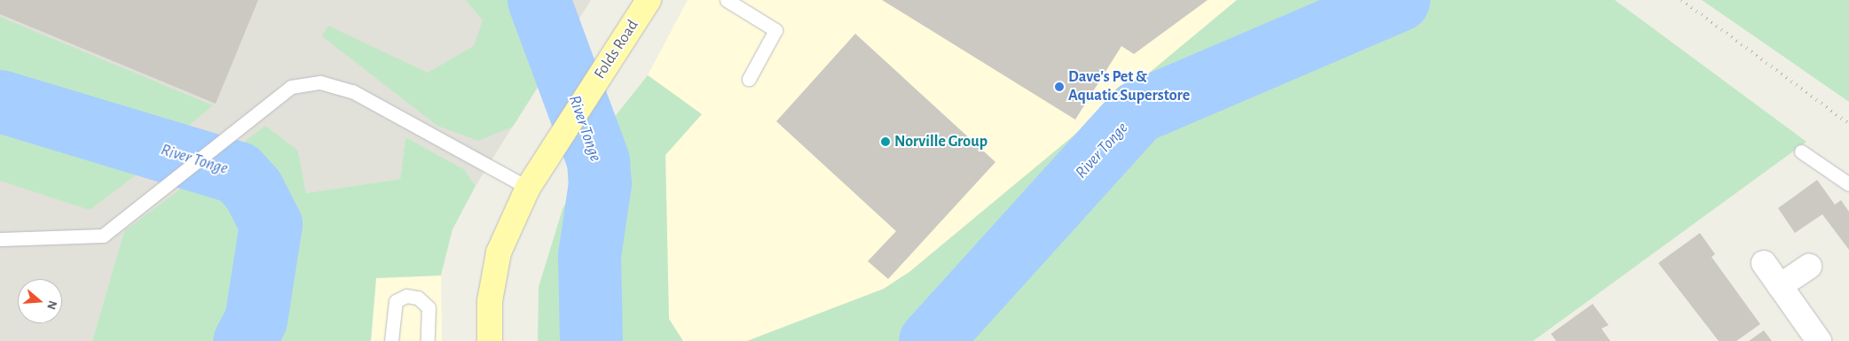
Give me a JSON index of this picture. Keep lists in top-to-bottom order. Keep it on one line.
{"streets":{"main road":["Folds Road"]},"water":["River Tonge"],"places":["Dave's Pet & Aquatic Superstore","Norville Group"],"north":"right"}
